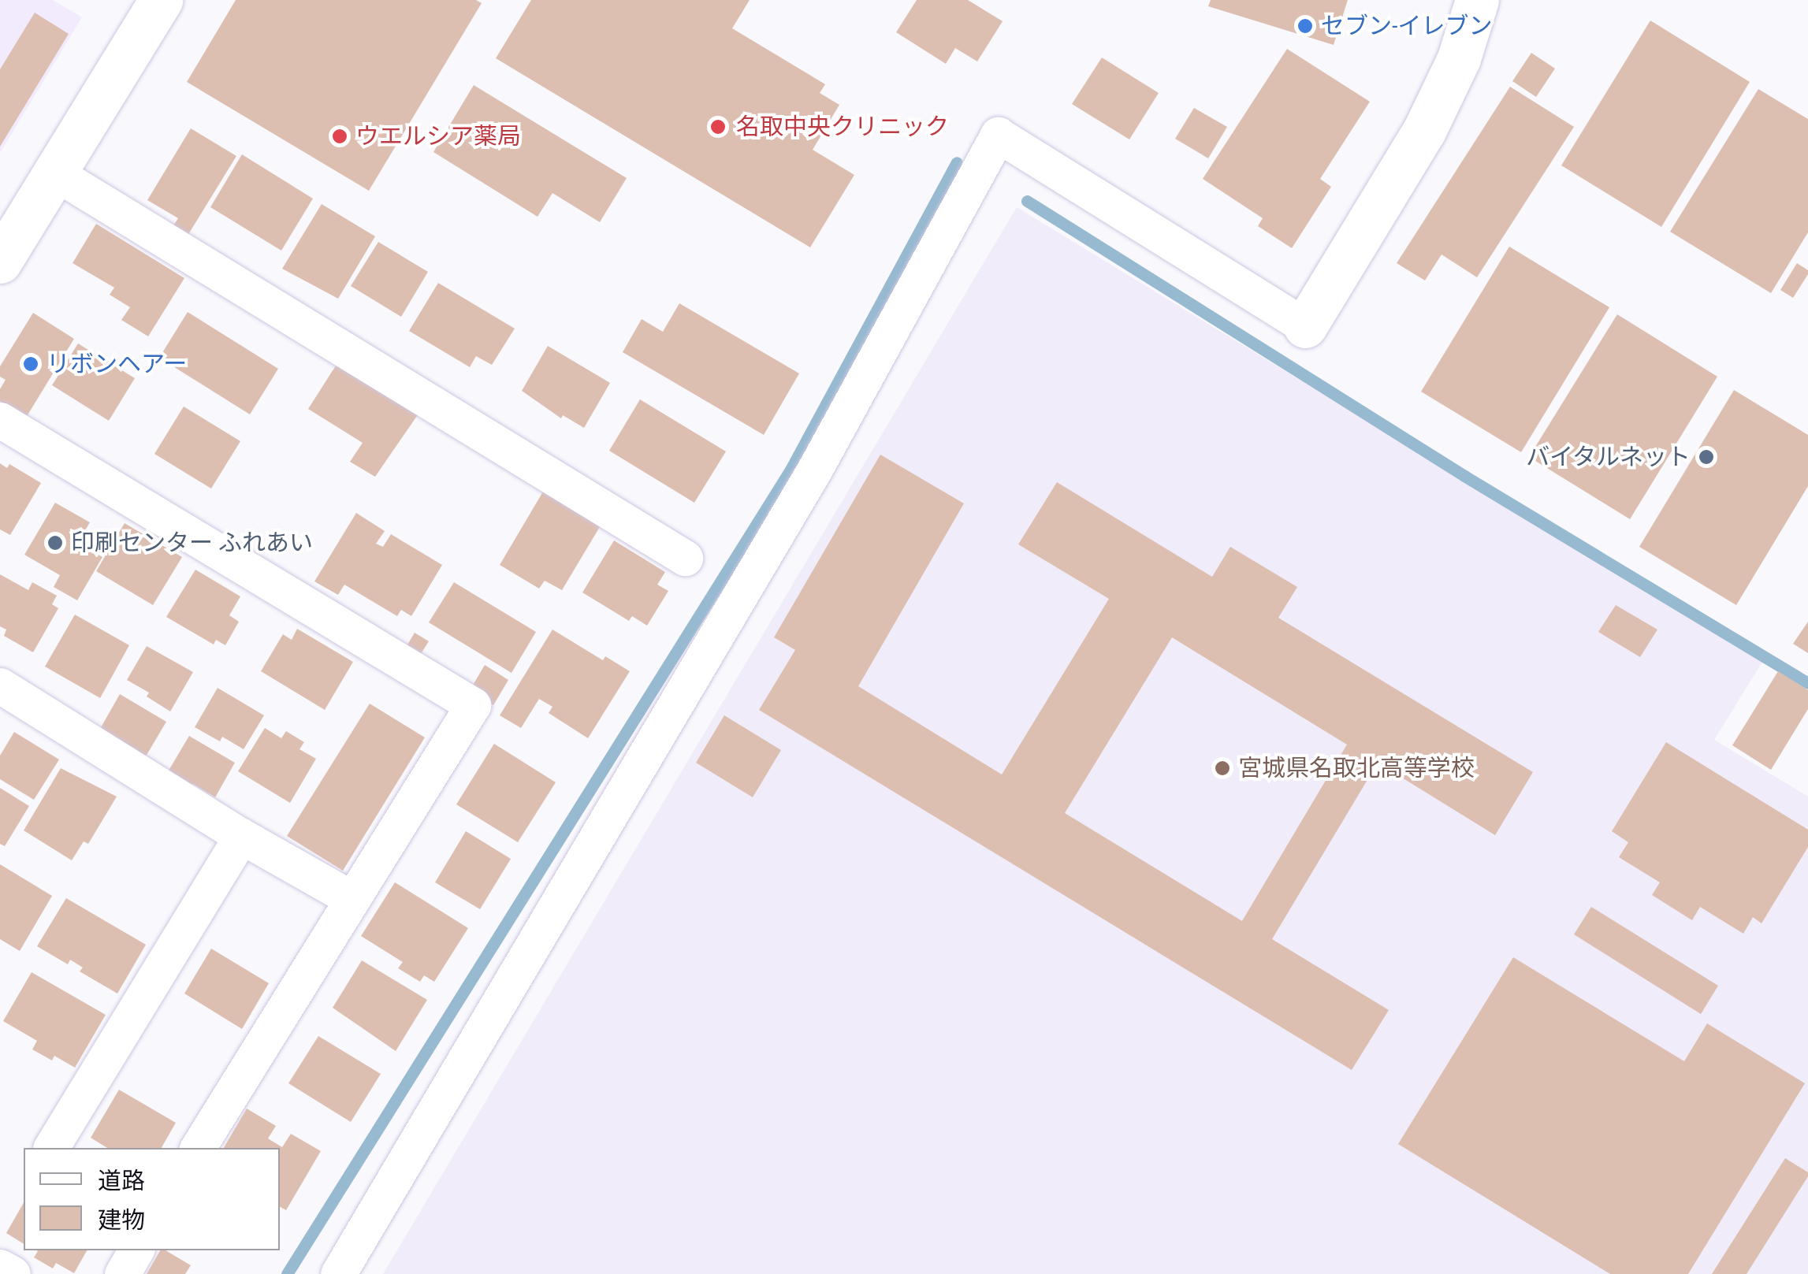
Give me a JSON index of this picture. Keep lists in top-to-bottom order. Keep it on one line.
{"places":["セブン-イレブン","名取中央クリニック","ウエルシア薬局","リボンヘアー","バイタルネット","印刷センター ふれあい","宮城県名取北高等学校"],"legend":["道路","建物"]}
